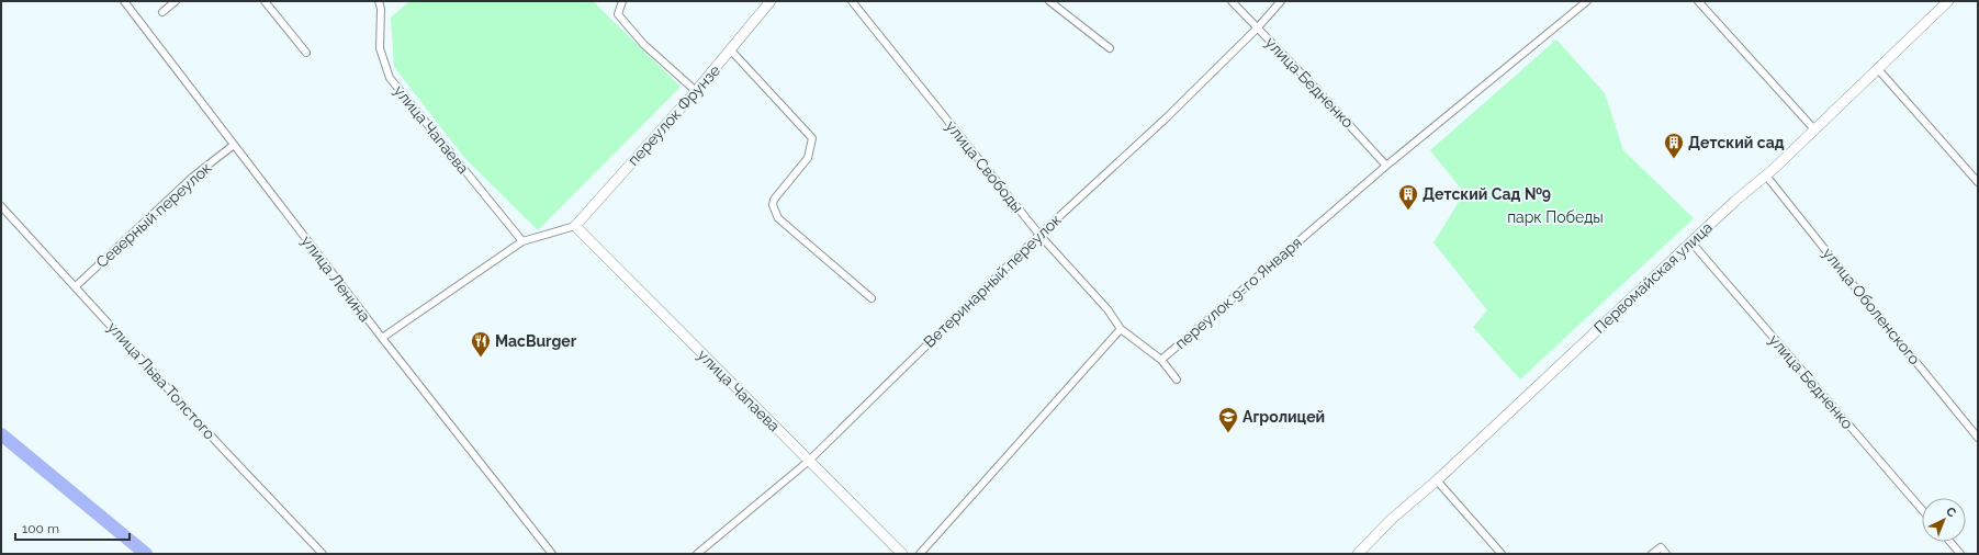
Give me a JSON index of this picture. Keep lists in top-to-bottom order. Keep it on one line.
{"streets":{"main road":["переулок Фрунзе","улица Чапаева","Первомайская улица"],"street":["улица Бедненко","улица Свободы","Северный переулок","улица Ленина","Ветеринарный переулок","переулок 9-го Января","улица Оболенского","улица Льва Толстого"]},"crossings":[["улица Бедненко","Первомайская улица"],["улица Бедненко","Ветеринарный переулок"],["улица Бедненко","переулок 9-го Января"],["переулок Фрунзе","улица Чапаева"],["улица Чапаева","Ветеринарный переулок"],["улица Свободы","Ветеринарный переулок"],["улица Свободы","переулок 9-го Января"],["Северный переулок","улица Ленина"],["Северный переулок","улица Льва Толстого"],["Первомайская улица","улица Оболенского"]],"parks":["парк Победы"],"places":{"building":["Детский сад","Детский Сад №9"],"restaurant":["MacBurger"],"school or university":["Агролицей"]},"scale_bar":"100 m","north":"top right"}
